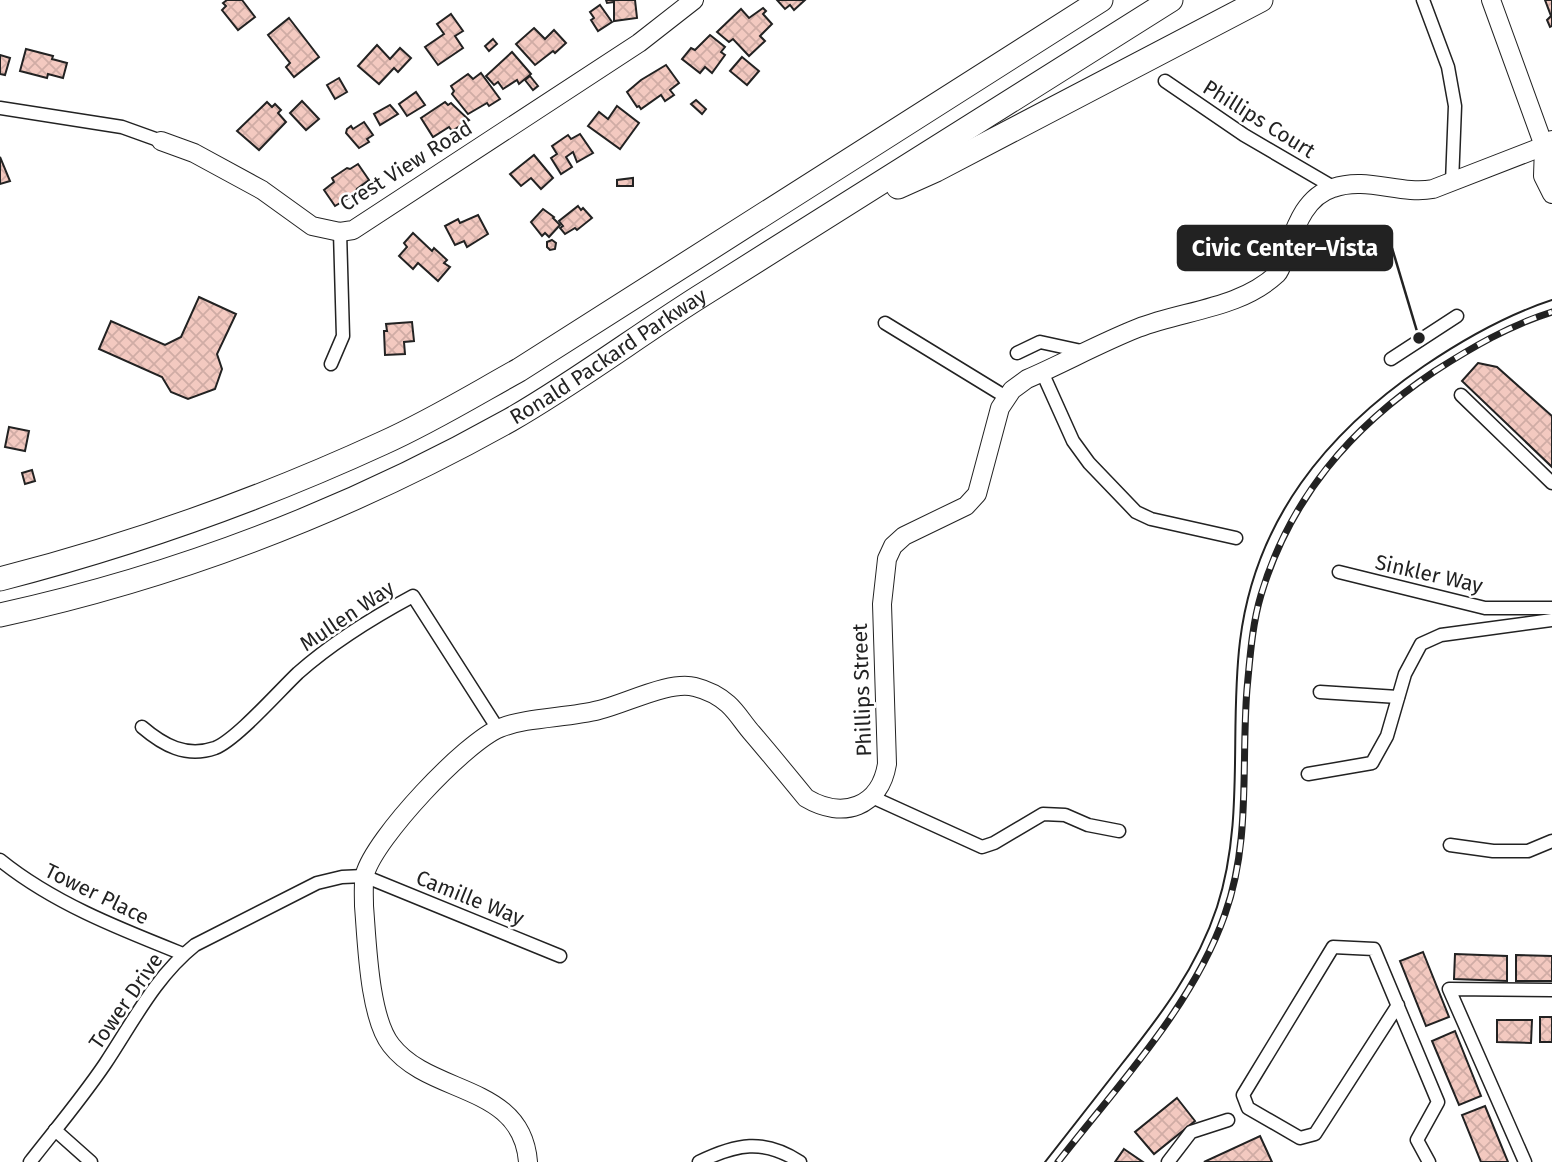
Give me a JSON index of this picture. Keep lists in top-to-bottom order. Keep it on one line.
{"streets":{"highway":["Ronald Packard Parkway"],"street":["Phillips Court","Crest View Road","Sinkler Way","Mullen Way","Phillips Street","Tower Place","Camille Way","Tower Drive"]},"crossings":[["Tower Place","Tower Drive"],["Camille Way","Tower Drive"]],"places":["Civic Center–Vista"]}
